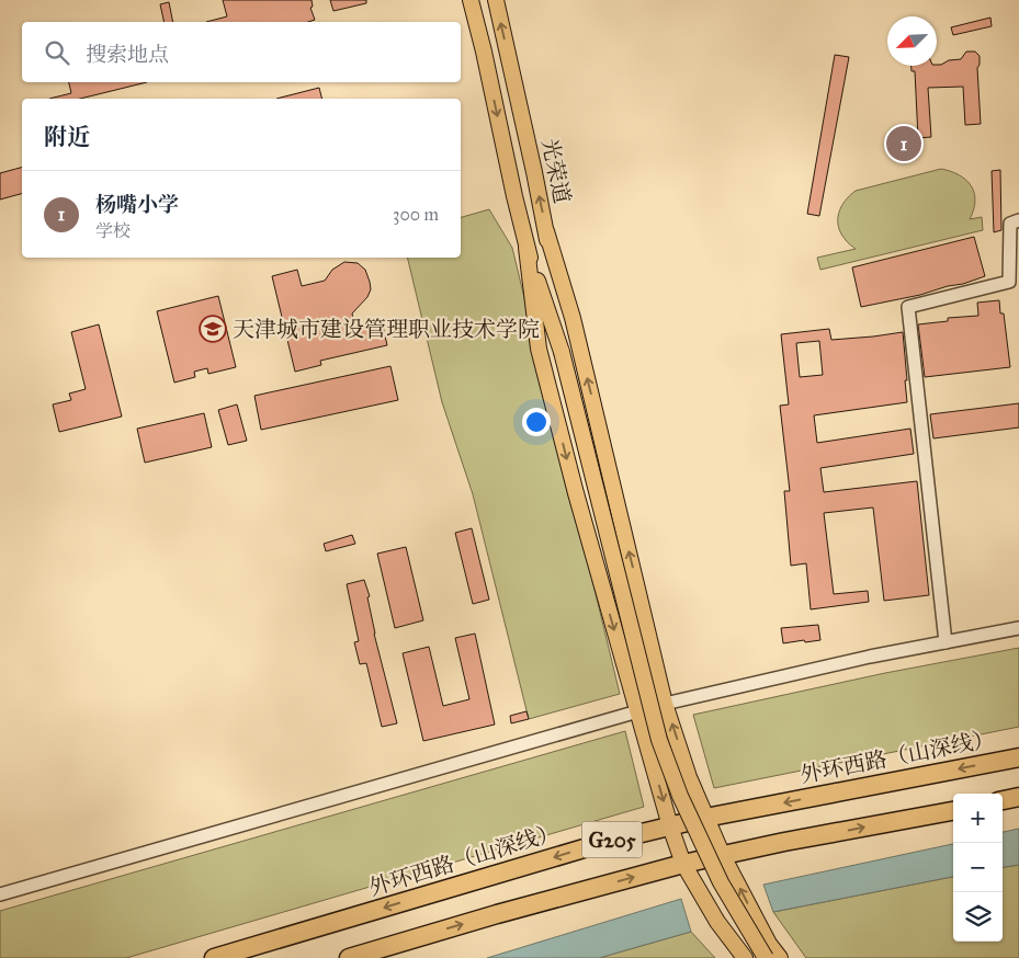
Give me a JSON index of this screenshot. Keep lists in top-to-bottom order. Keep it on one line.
{"streets":{"highway":["外环西路（山深线）","G205"],"main road":["光荣道"]},"places":{"school or university":["天津城市建设管理职业技术学院"]},"north":"bottom left","page":{"search":"搜索地点","heading":"附近","pins":"1","list":[{"mark":"1","name":"杨嘴小学","note":"学校","value":"300 m"}],"map_buttons":["+","−"]}}
